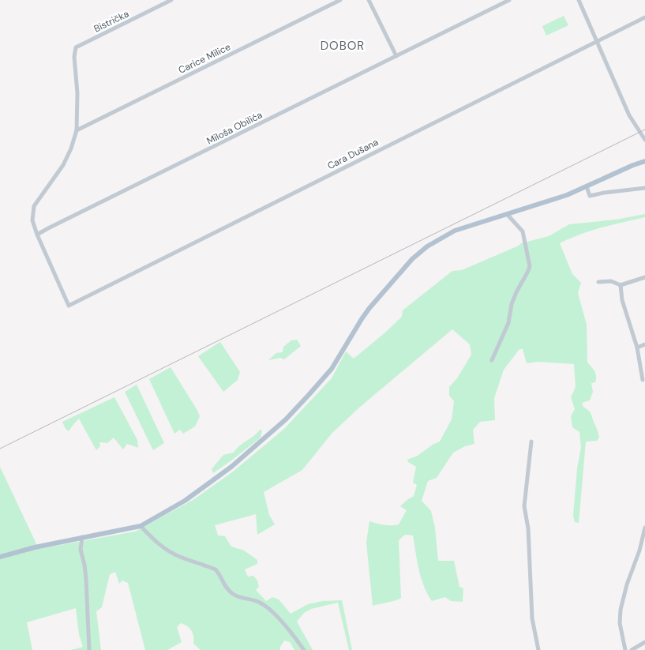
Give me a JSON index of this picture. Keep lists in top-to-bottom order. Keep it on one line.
{"streets":{"street":["Bistrička","Carice Milice","Miloša Obilića","Cara Dušana"]},"crossings":[["Bistrička","Carice Milice"],["Miloša Obilića","Cara Dušana"]],"districts":["DOBOR"]}
